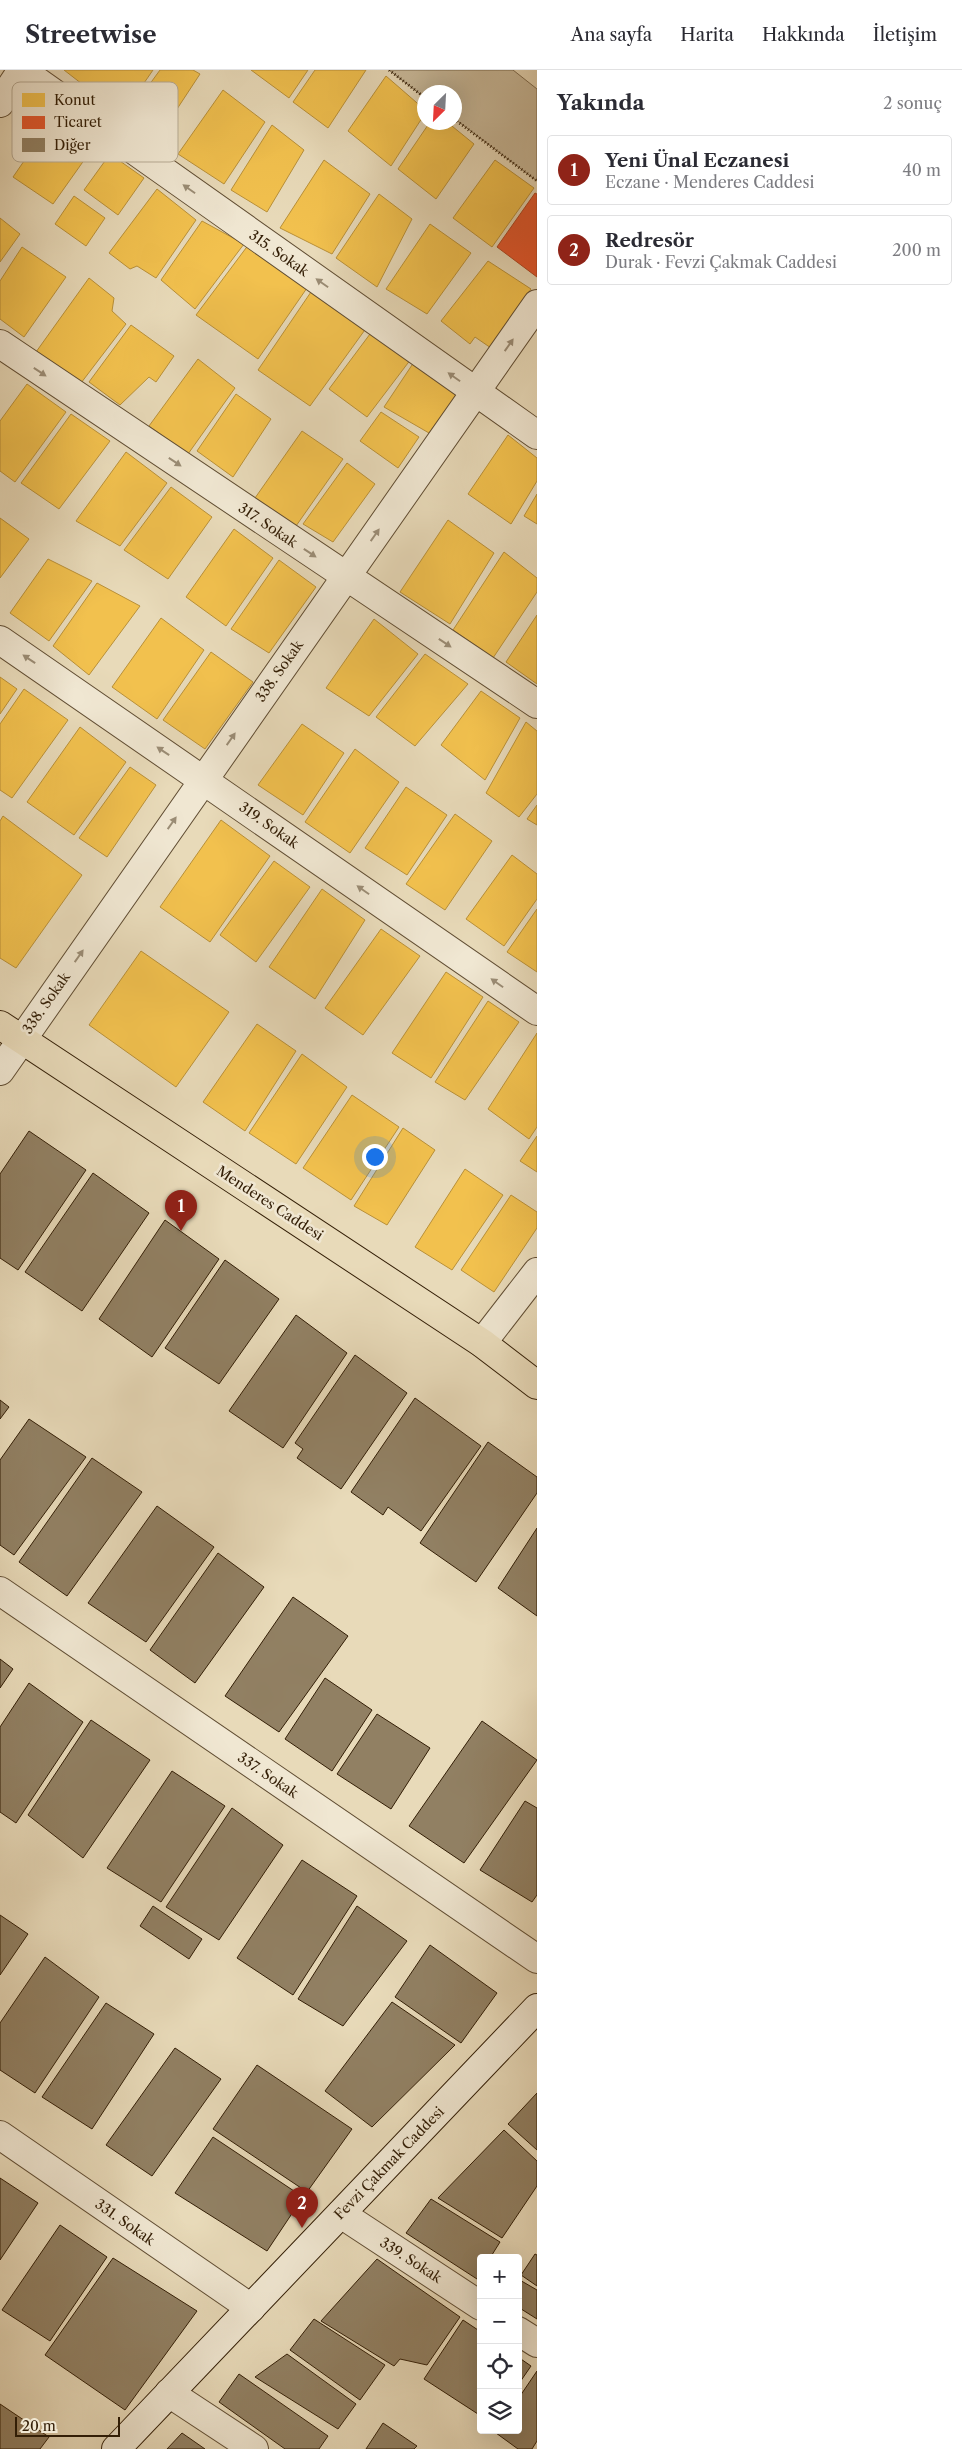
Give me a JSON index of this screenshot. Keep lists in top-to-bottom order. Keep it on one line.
{"streets":{"main road":["Menderes Caddesi"],"street":["315. Sokak","317. Sokak","338. Sokak","319. Sokak","337. Sokak","Fevzi Çakmak Caddesi","331. Sokak","339. Sokak"]},"crossings":[["315. Sokak","338. Sokak"],["317. Sokak","338. Sokak"],["338. Sokak","319. Sokak"],["338. Sokak","Menderes Caddesi"],["Fevzi Çakmak Caddesi","331. Sokak"],["Fevzi Çakmak Caddesi","339. Sokak"]],"one_way":["315. Sokak","317. Sokak","338. Sokak","319. Sokak"],"legend":["Konut","Ticaret","Diğer"],"scale_bar":"20 m","north":"bottom left","page":{"header":"Streetwise","nav":["Ana sayfa","Harita","Hakkında","İletişim"],"heading":["Yakında","2 sonuç"],"list":[{"mark":"1","name":"Yeni Ünal Eczanesi","note":"Eczane · Menderes Caddesi","value":"40 m"},{"mark":"2","name":"Redresör","note":"Durak · Fevzi Çakmak Caddesi","value":"200 m"}],"pins":["1","2"],"map_buttons":["+","−"],"scale":"20 m"}}
